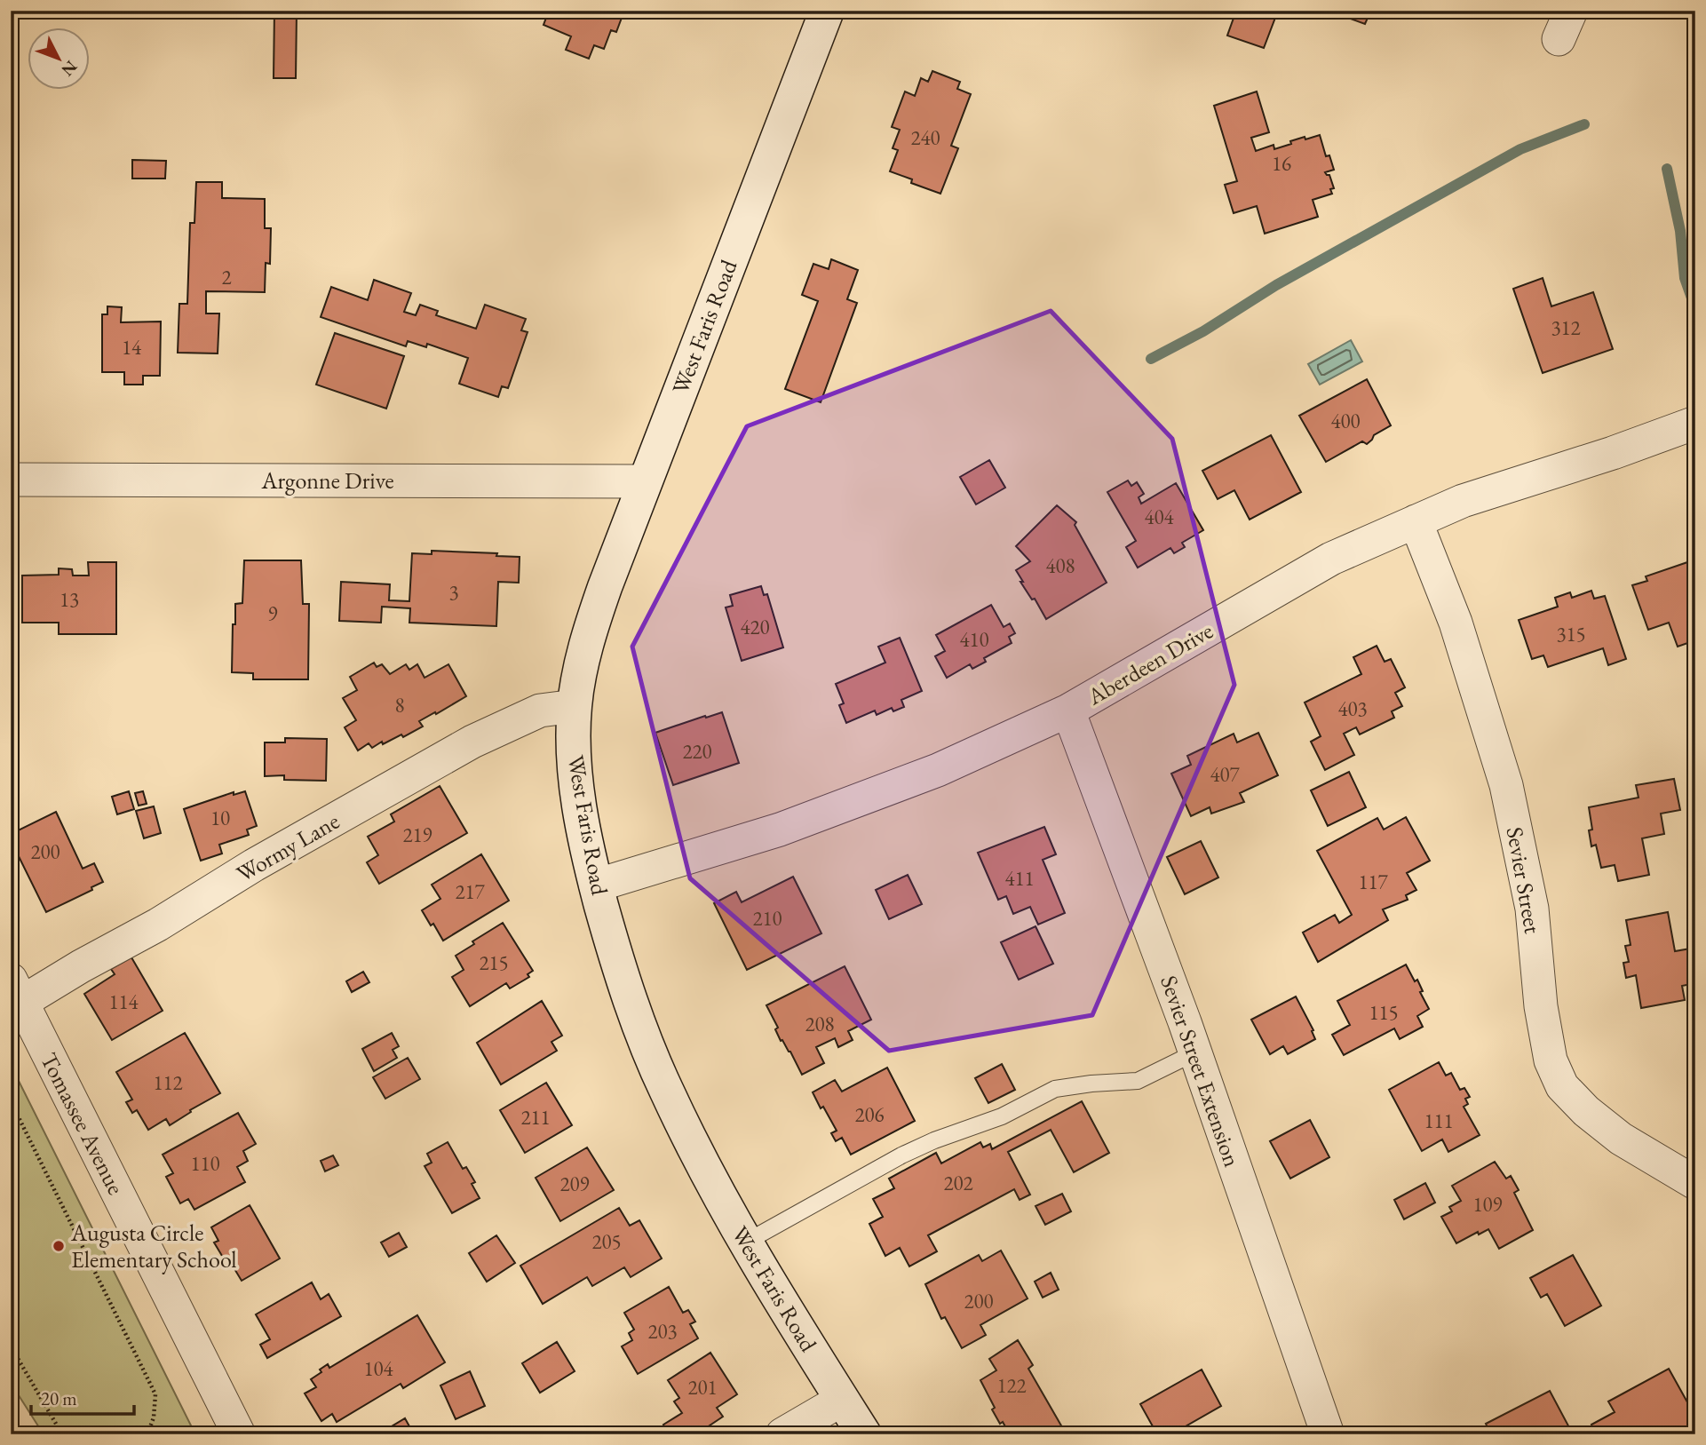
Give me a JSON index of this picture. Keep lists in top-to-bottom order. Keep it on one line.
{"streets":{"main road":["West Faris Road"],"street":["Argonne Drive","Aberdeen Drive","Wormy Lane","Sevier Street","Sevier Street Extension","Tomassee Avenue"]},"crossings":[["West Faris Road","Argonne Drive"],["West Faris Road","Aberdeen Drive"],["West Faris Road","Wormy Lane"],["Aberdeen Drive","Sevier Street"],["Aberdeen Drive","Sevier Street Extension"],["Wormy Lane","Tomassee Avenue"]],"places":["Augusta Circle Elementary School"],"house_numbers":["240","16","2","312","14","400","404","408","3","13","9","420","315","410","8","403","220","407","10","219","200","411","117","217","210","215","114","115","208","112","206","211","111","110","202","209","109","205","200","203","104","122","201"],"scale_bar":"20 m","north":"bottom right"}
